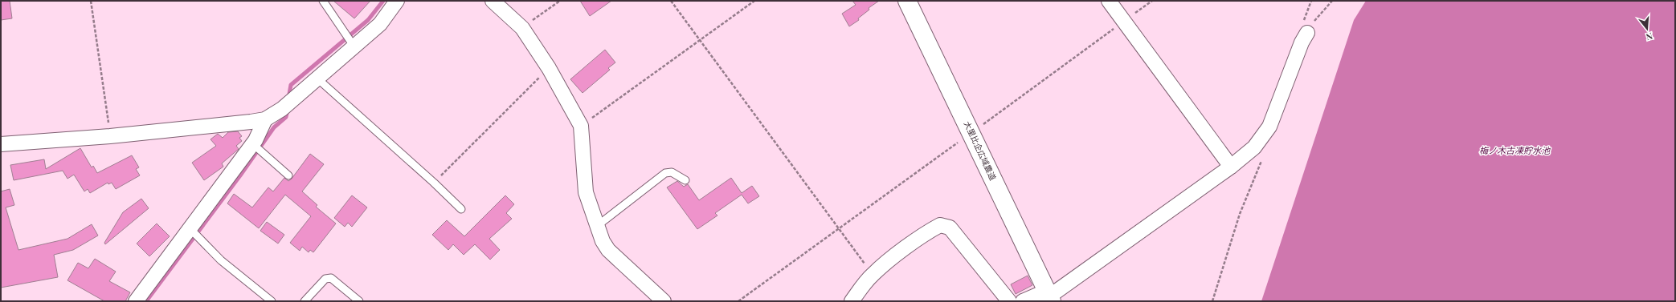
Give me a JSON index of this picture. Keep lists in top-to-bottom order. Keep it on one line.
{"streets":{"street":["大里比企広域農道"]},"water":["梅ノ木古凍貯水池"],"north":"bottom"}
